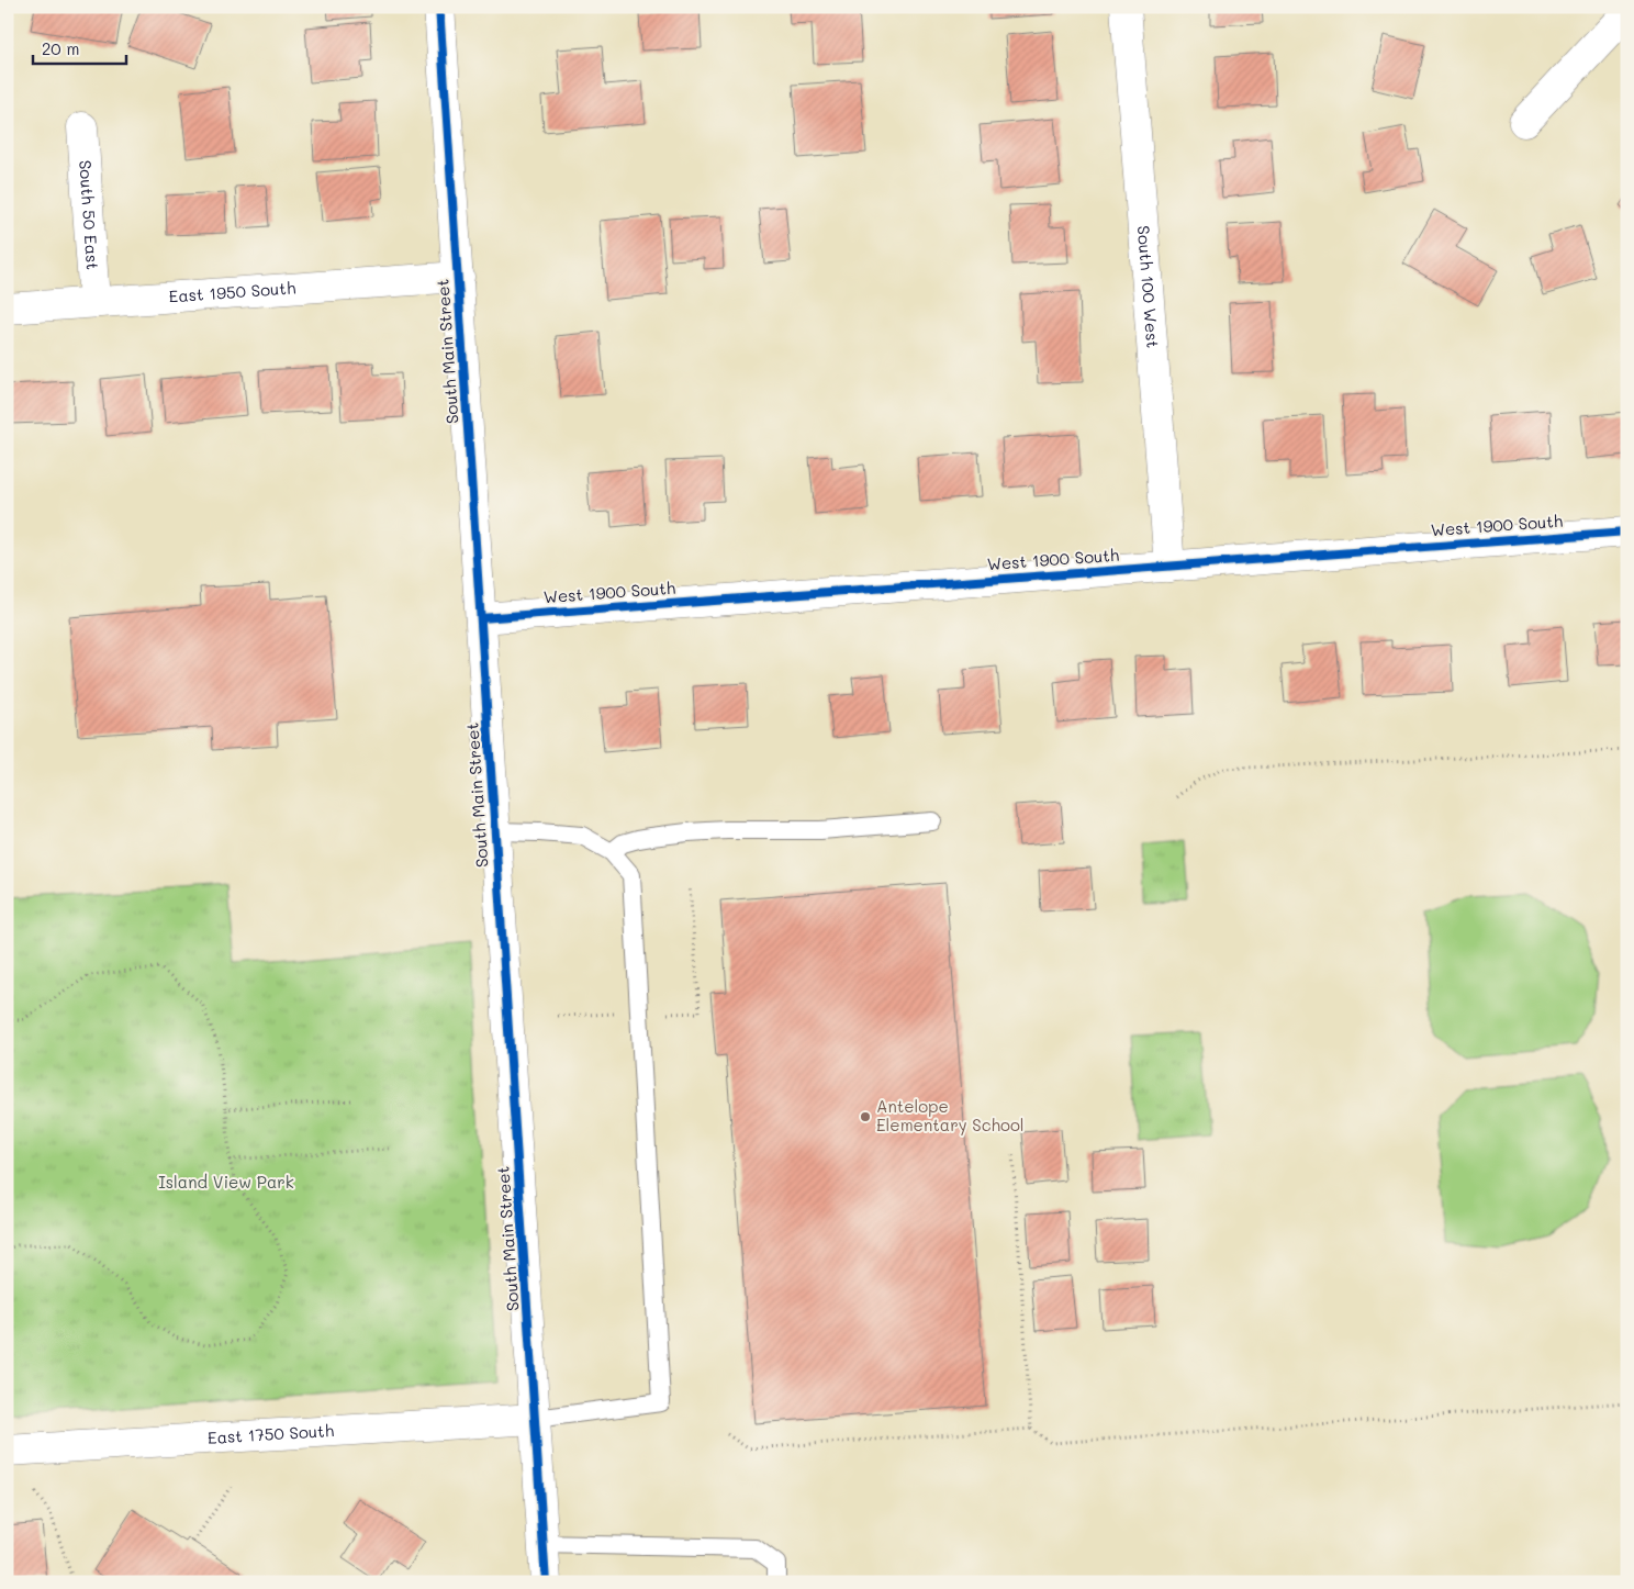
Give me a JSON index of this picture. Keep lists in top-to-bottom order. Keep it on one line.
{"streets":{"street":["South 50 East","South 100 West","East 1950 South","South Main Street","West 1900 South","East 1750 South"]},"crossings":[["South 50 East","East 1950 South"],["South 100 West","West 1900 South"],["East 1950 South","South Main Street"],["South Main Street","West 1900 South"],["South Main Street","East 1750 South"]],"parks":["Island View Park"],"places":["Antelope Elementary School"],"scale_bar":"20 m"}
